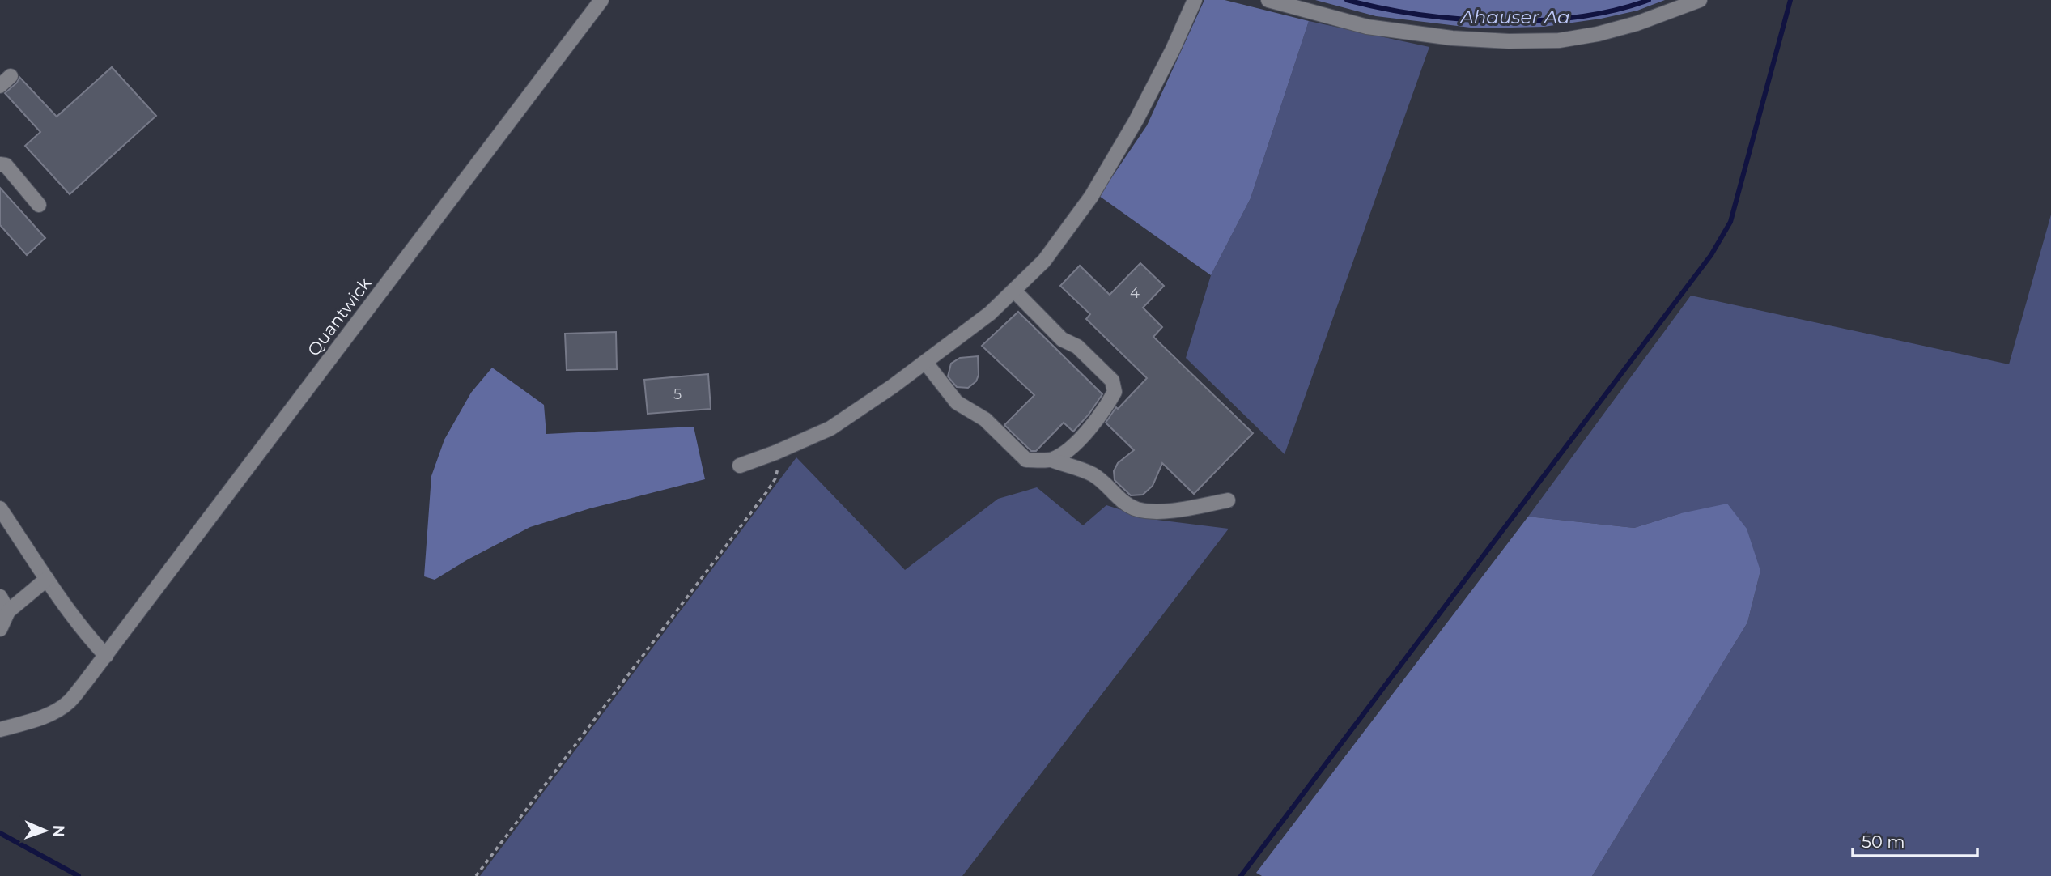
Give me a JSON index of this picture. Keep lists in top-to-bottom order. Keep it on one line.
{"streets":{"street":["Quantwick"]},"water":["Ahauser Aa"],"house_numbers":["4","5"],"scale_bar":"50 m","north":"right"}
